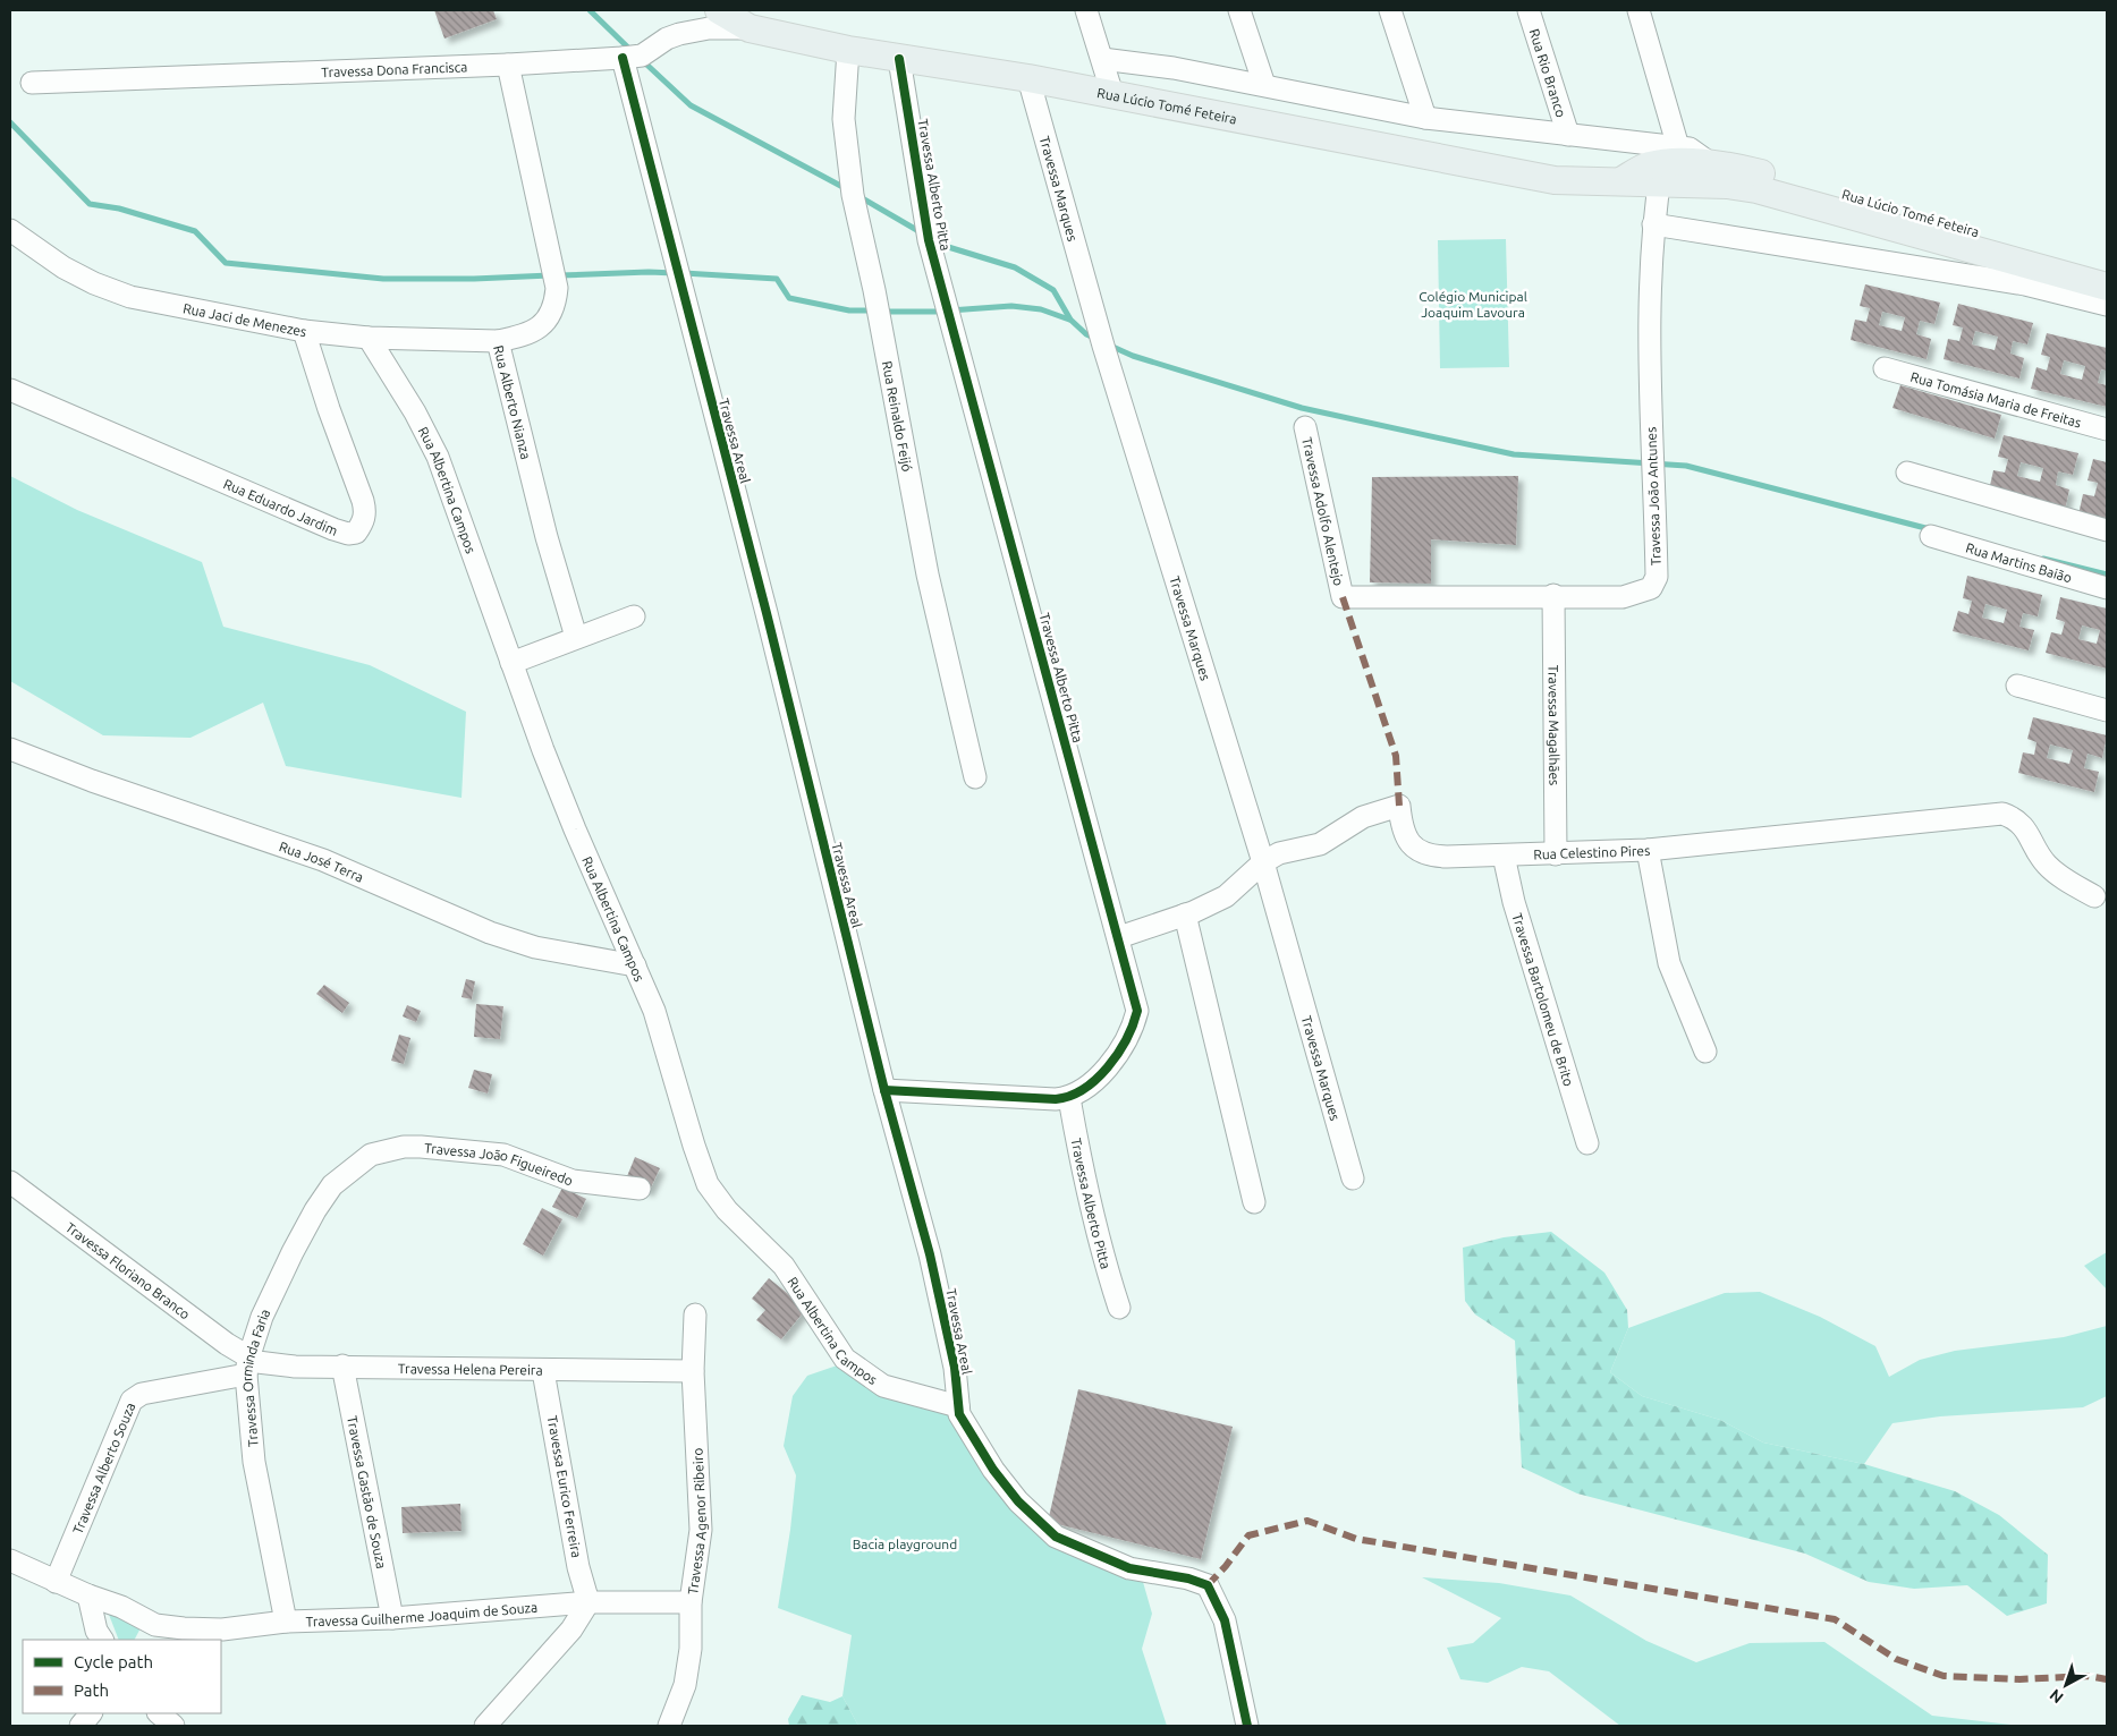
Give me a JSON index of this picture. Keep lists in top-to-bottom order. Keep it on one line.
{"streets":{"main road":["Rua Lúcio Tomé Feteira"],"street":["Travessa Dona Francisca","Rua Rio Branco","Travessa Alberto Pitta","Travessa Marques","Rua Jaci de Menezes","Rua Tomásia Maria de Freitas","Rua Alberto Nianza","Rua Reinaldo Feijó","Travessa Areal","Rua Albertina Campos","Travessa João Antunes","Rua Eduardo Jardim","Travessa Adolfo Alentejo","Rua Martins Baião","Travessa Magalhães","Rua Celestino Pires","Rua José Terra","Travessa Bartolomeu de Brito","Travessa João Figueiredo","Travessa Floriano Branco","Travessa Helena Pereira","Travessa Orminda Faria","Travessa Alberto Souza","Travessa Eurico Ferreira","Travessa Gastão de Souza","Travessa Agenor Ribeiro","Travessa Guilherme Joaquim de Souza"]},"crossings":[["Travessa Dona Francisca","Rua Alberto Nianza"],["Travessa Dona Francisca","Travessa Areal"],["Rua Rio Branco","Rua Lúcio Tomé Feteira"],["Rua Lúcio Tomé Feteira","Travessa Alberto Pitta"],["Rua Lúcio Tomé Feteira","Travessa Marques"],["Rua Lúcio Tomé Feteira","Rua Reinaldo Feijó"],["Rua Lúcio Tomé Feteira","Travessa João Antunes"],["Travessa Alberto Pitta","Rua Celestino Pires"],["Travessa Marques","Rua Celestino Pires"],["Rua Jaci de Menezes","Rua Alberto Nianza"],["Rua Jaci de Menezes","Rua Albertina Campos"],["Rua Jaci de Menezes","Rua Eduardo Jardim"],["Travessa Areal","Rua Albertina Campos"],["Rua Albertina Campos","Rua José Terra"],["Travessa João Antunes","Travessa Adolfo Alentejo"],["Travessa João Antunes","Travessa Magalhães"],["Travessa Magalhães","Rua Celestino Pires"],["Rua Celestino Pires","Travessa Bartolomeu de Brito"],["Travessa João Figueiredo","Travessa Orminda Faria"],["Travessa Floriano Branco","Travessa Helena Pereira"],["Travessa Floriano Branco","Travessa Orminda Faria"],["Travessa Floriano Branco","Travessa Alberto Souza"],["Travessa Helena Pereira","Travessa Orminda Faria"],["Travessa Helena Pereira","Travessa Alberto Souza"],["Travessa Helena Pereira","Travessa Eurico Ferreira"],["Travessa Helena Pereira","Travessa Gastão de Souza"],["Travessa Helena Pereira","Travessa Agenor Ribeiro"],["Travessa Orminda Faria","Travessa Alberto Souza"],["Travessa Orminda Faria","Travessa Guilherme Joaquim de Souza"],["Travessa Eurico Ferreira","Travessa Guilherme Joaquim de Souza"],["Travessa Gastão de Souza","Travessa Guilherme Joaquim de Souza"],["Travessa Agenor Ribeiro","Travessa Guilherme Joaquim de Souza"]],"parks":["Colégio Municipal Joaquim Lavoura","Bacia playground"],"legend":["Cycle path","Path"],"north":"bottom left"}
